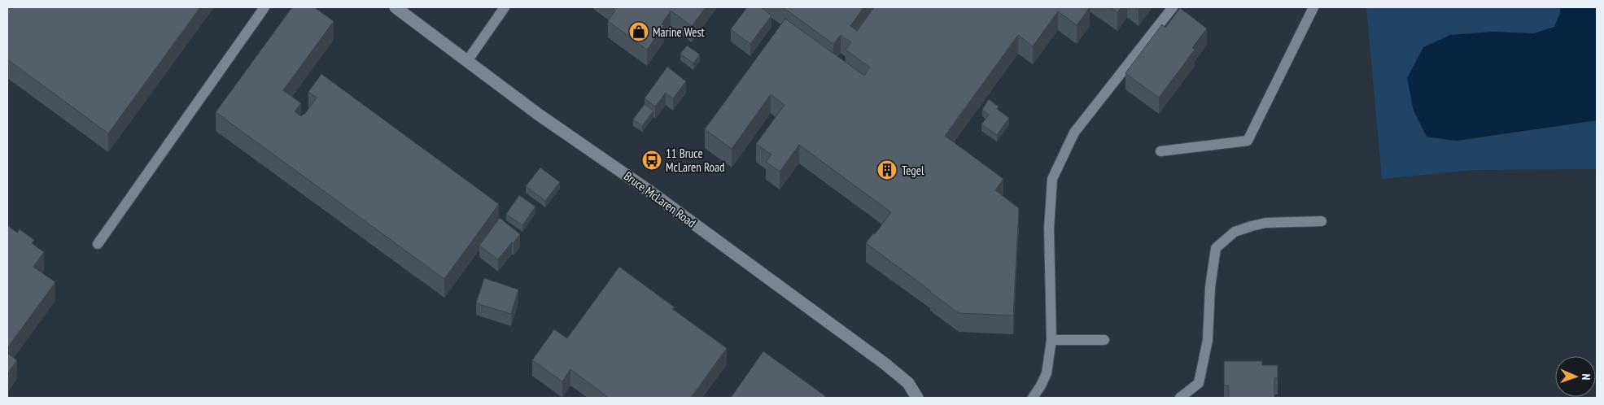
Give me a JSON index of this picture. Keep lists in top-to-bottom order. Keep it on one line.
{"streets":{"main road":["Bruce McLaren Road"]},"places":{"shop":["Marine West"],"bus stop":["11 Bruce McLaren Road"],"building":["Tegel"]},"north":"right"}
